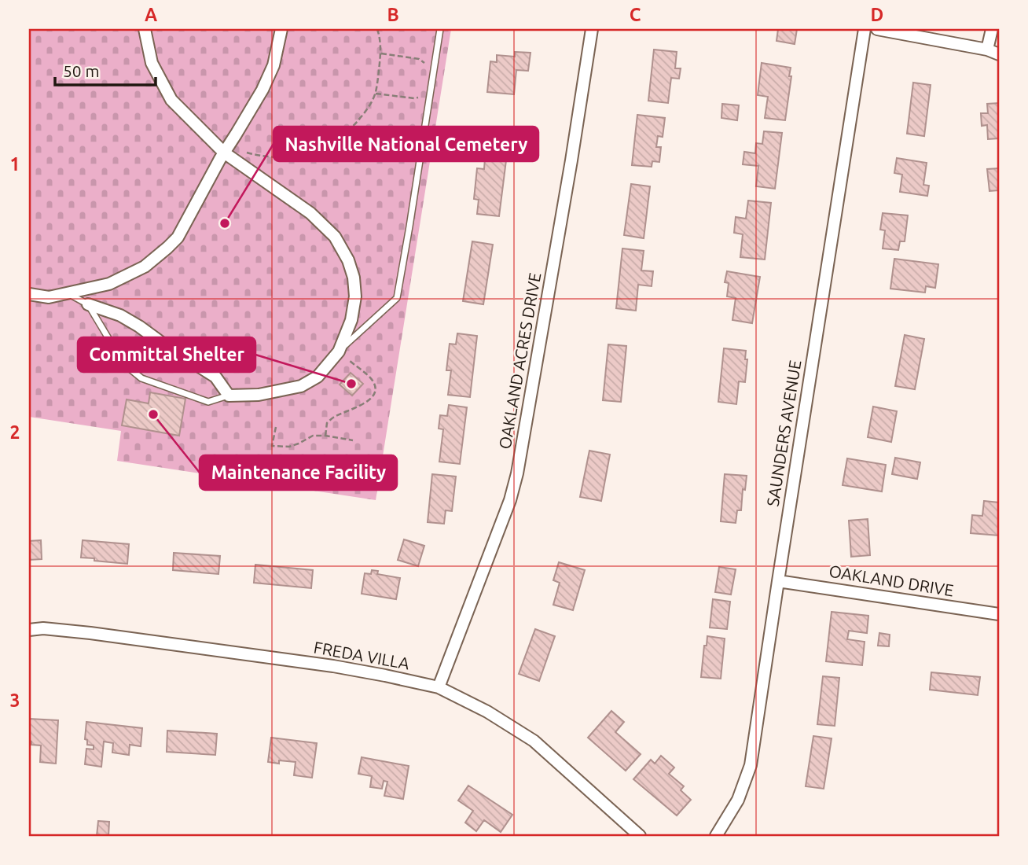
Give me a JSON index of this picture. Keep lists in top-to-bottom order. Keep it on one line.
{"streets":{"street":["OAKLAND ACRES DRIVE","SAUNDERS AVENUE","OAKLAND DRIVE","FREDA VILLA"]},"crossings":[["OAKLAND ACRES DRIVE","FREDA VILLA"],["SAUNDERS AVENUE","OAKLAND DRIVE"]],"places":["Nashville National Cemetery","Committal Shelter","Maintenance Facility"],"scale_bar":"50 m","grid":{"columns":["A","B","C","D"],"rows":["1","2","3"]}}
